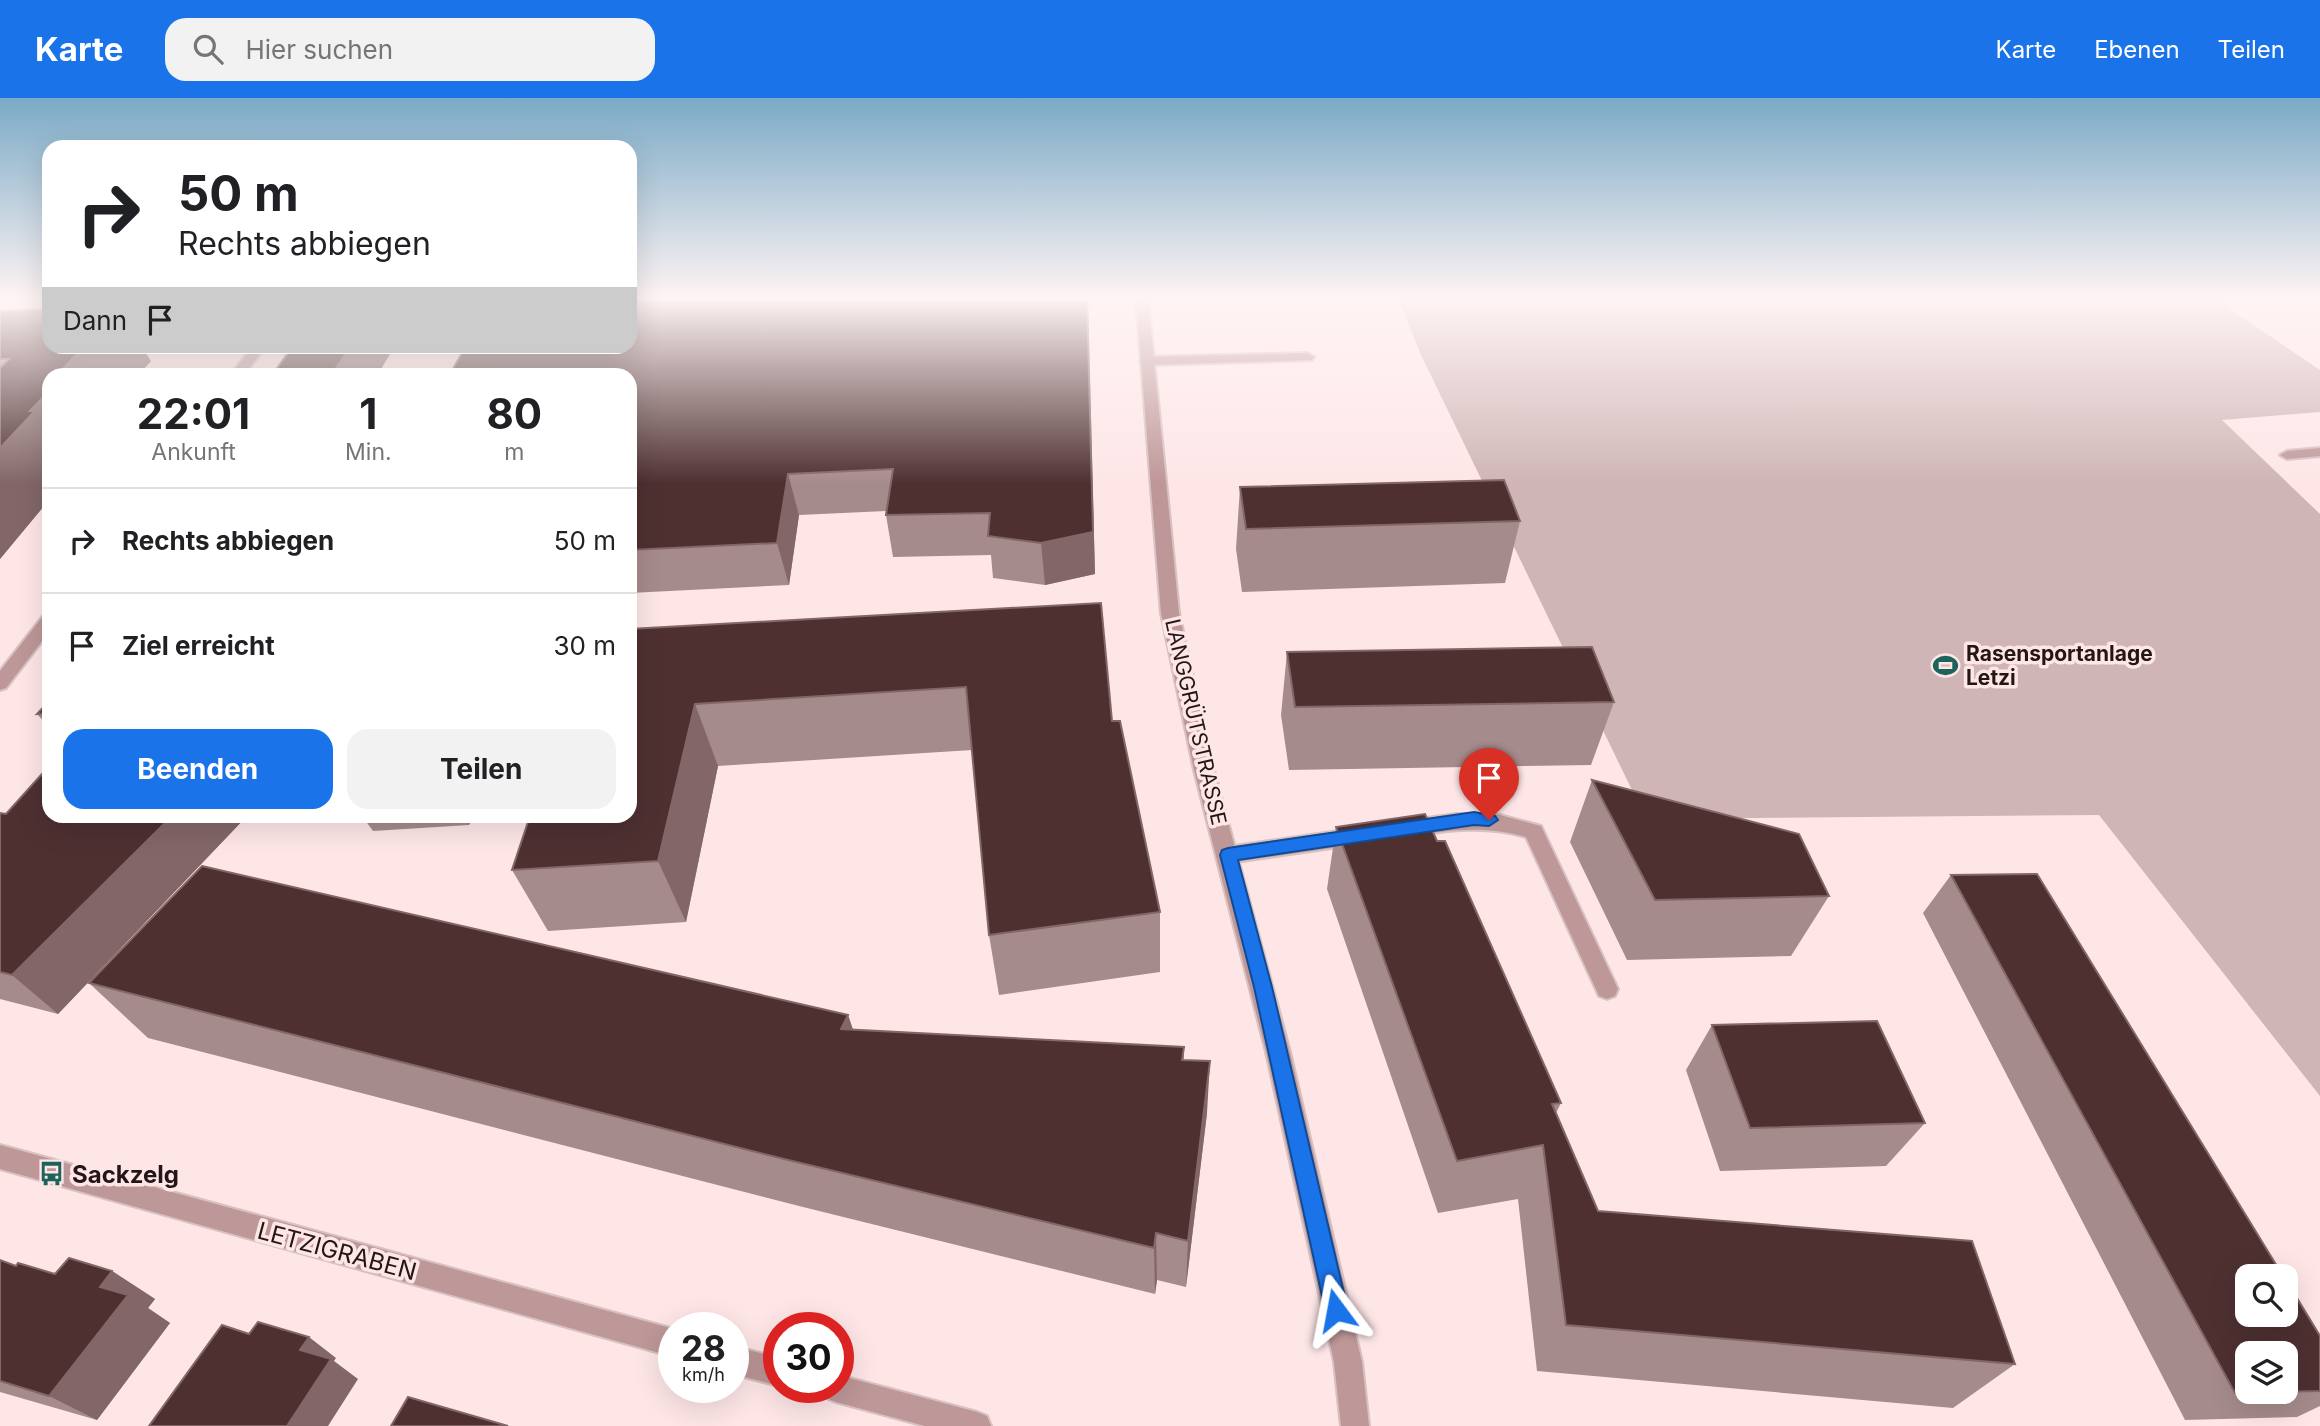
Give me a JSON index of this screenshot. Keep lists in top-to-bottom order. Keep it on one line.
{"streets":{"street":["LANGGRÜTSTRASSE","LETZIGRABEN"]},"places":{"sports":["Rasensportanlage Letzi"],"bus stop":["Sackzelg"]},"page":{"header":"Karte","search":"Hier suchen","nav":["Karte","Ebenen","Teilen"],"turn":["50 m","Rechts abbiegen"],"then":"Dann","eta":["22:01","Ankunft","1","Min.","80","m"],"list":[{"name":"Rechts abbiegen","value":"50 m"},{"name":"Ziel erreicht","value":"30 m"}],"buttons":["Beenden","Teilen"],"speed":"28 km/h","limit":"30"}}
